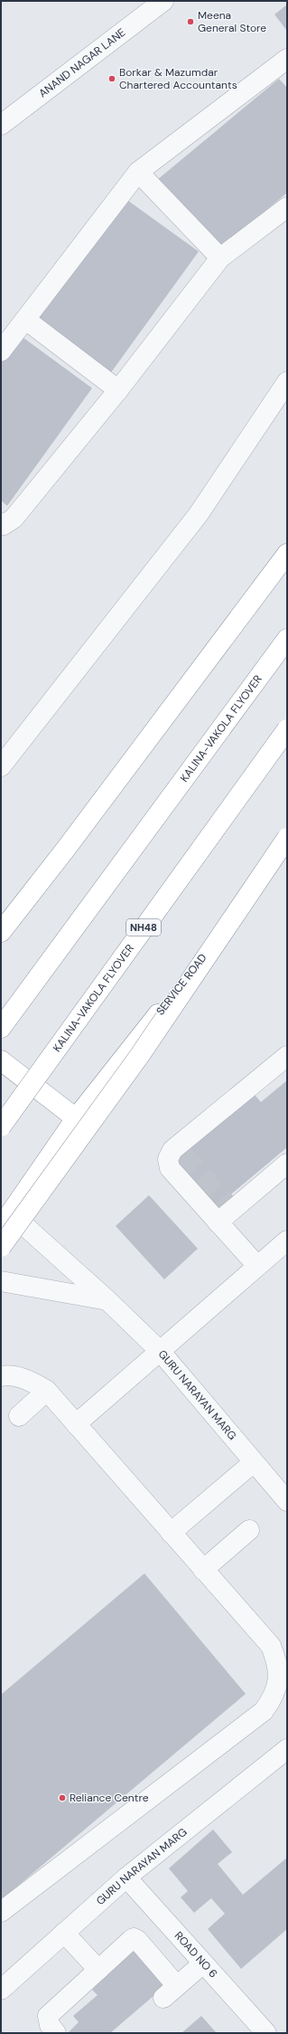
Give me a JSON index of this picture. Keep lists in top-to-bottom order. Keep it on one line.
{"streets":{"highway":["KALINA-VAKOLA FLYOVER","NH48","SERVICE ROAD"],"street":["ANAND NAGAR LANE","GURU NARAYAN MARG","ROAD NO 6"]},"crossings":[["GURU NARAYAN MARG","ROAD NO 6"]],"places":["Meena General Store","Borkar & Mazumdar Chartered Accountants","Reliance Centre"]}
